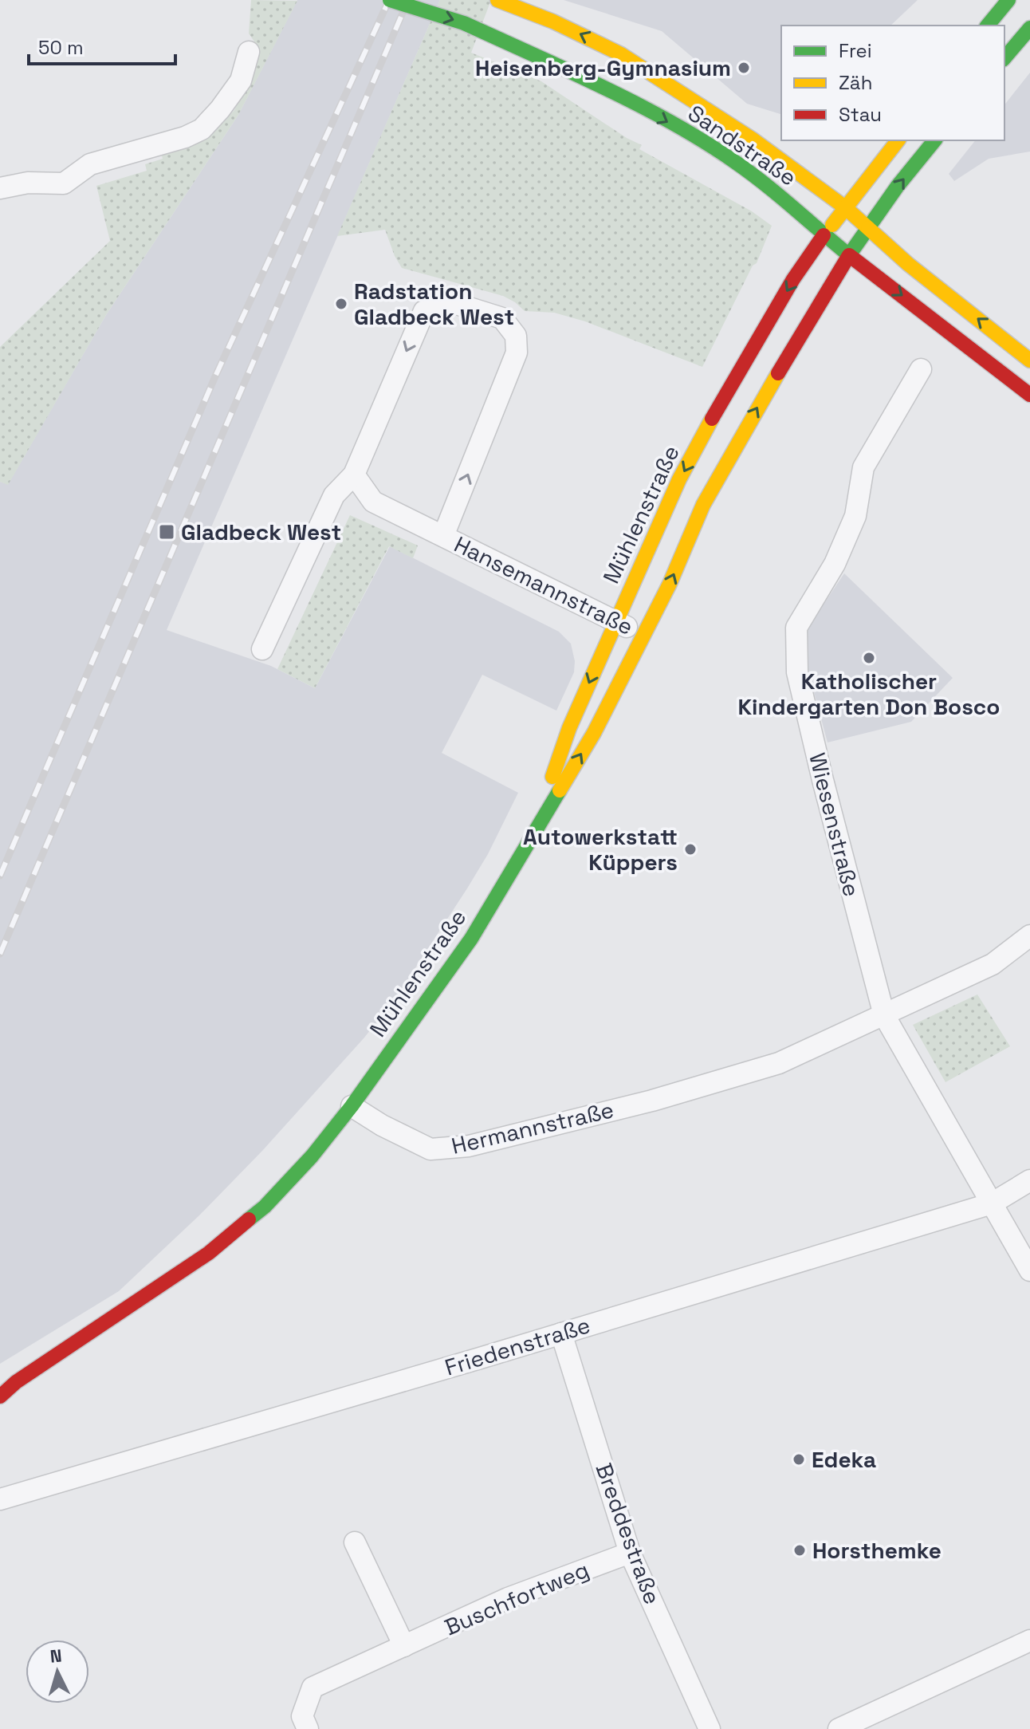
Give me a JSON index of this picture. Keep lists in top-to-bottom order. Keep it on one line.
{"streets":{"main road":["Sandstraße","Mühlenstraße"],"street":["Hansemannstraße","Wiesenstraße","Hermannstraße","Friedenstraße","Breddestraße","Buschfortweg"]},"crossings":[["Sandstraße","Mühlenstraße"],["Mühlenstraße","Hansemannstraße"],["Mühlenstraße","Hermannstraße"],["Wiesenstraße","Hermannstraße"],["Wiesenstraße","Friedenstraße"],["Friedenstraße","Breddestraße"],["Breddestraße","Buschfortweg"]],"places":{"other":["Heisenberg-Gymnasium","Radstation Gladbeck West","Katholischer Kindergarten Don Bosco","Autowerkstatt Küppers","Edeka","Horsthemke"],"transit":["Gladbeck West"]},"legend":["Frei","Zäh","Stau"],"scale_bar":"50 m","north":"top"}
